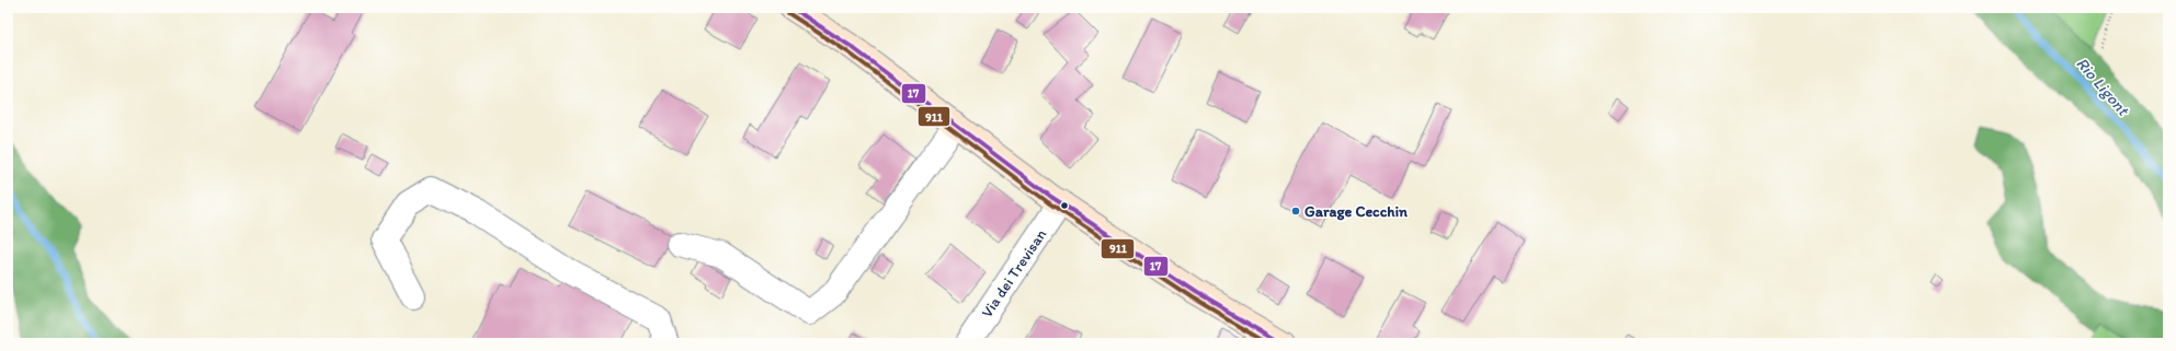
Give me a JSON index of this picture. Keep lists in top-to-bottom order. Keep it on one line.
{"streets":{"street":["Via dei Trevisan"]},"water":["Rio Ligont"],"places":["Garage Cecchin"],"lines":["transit line 17","transit line 911"]}
